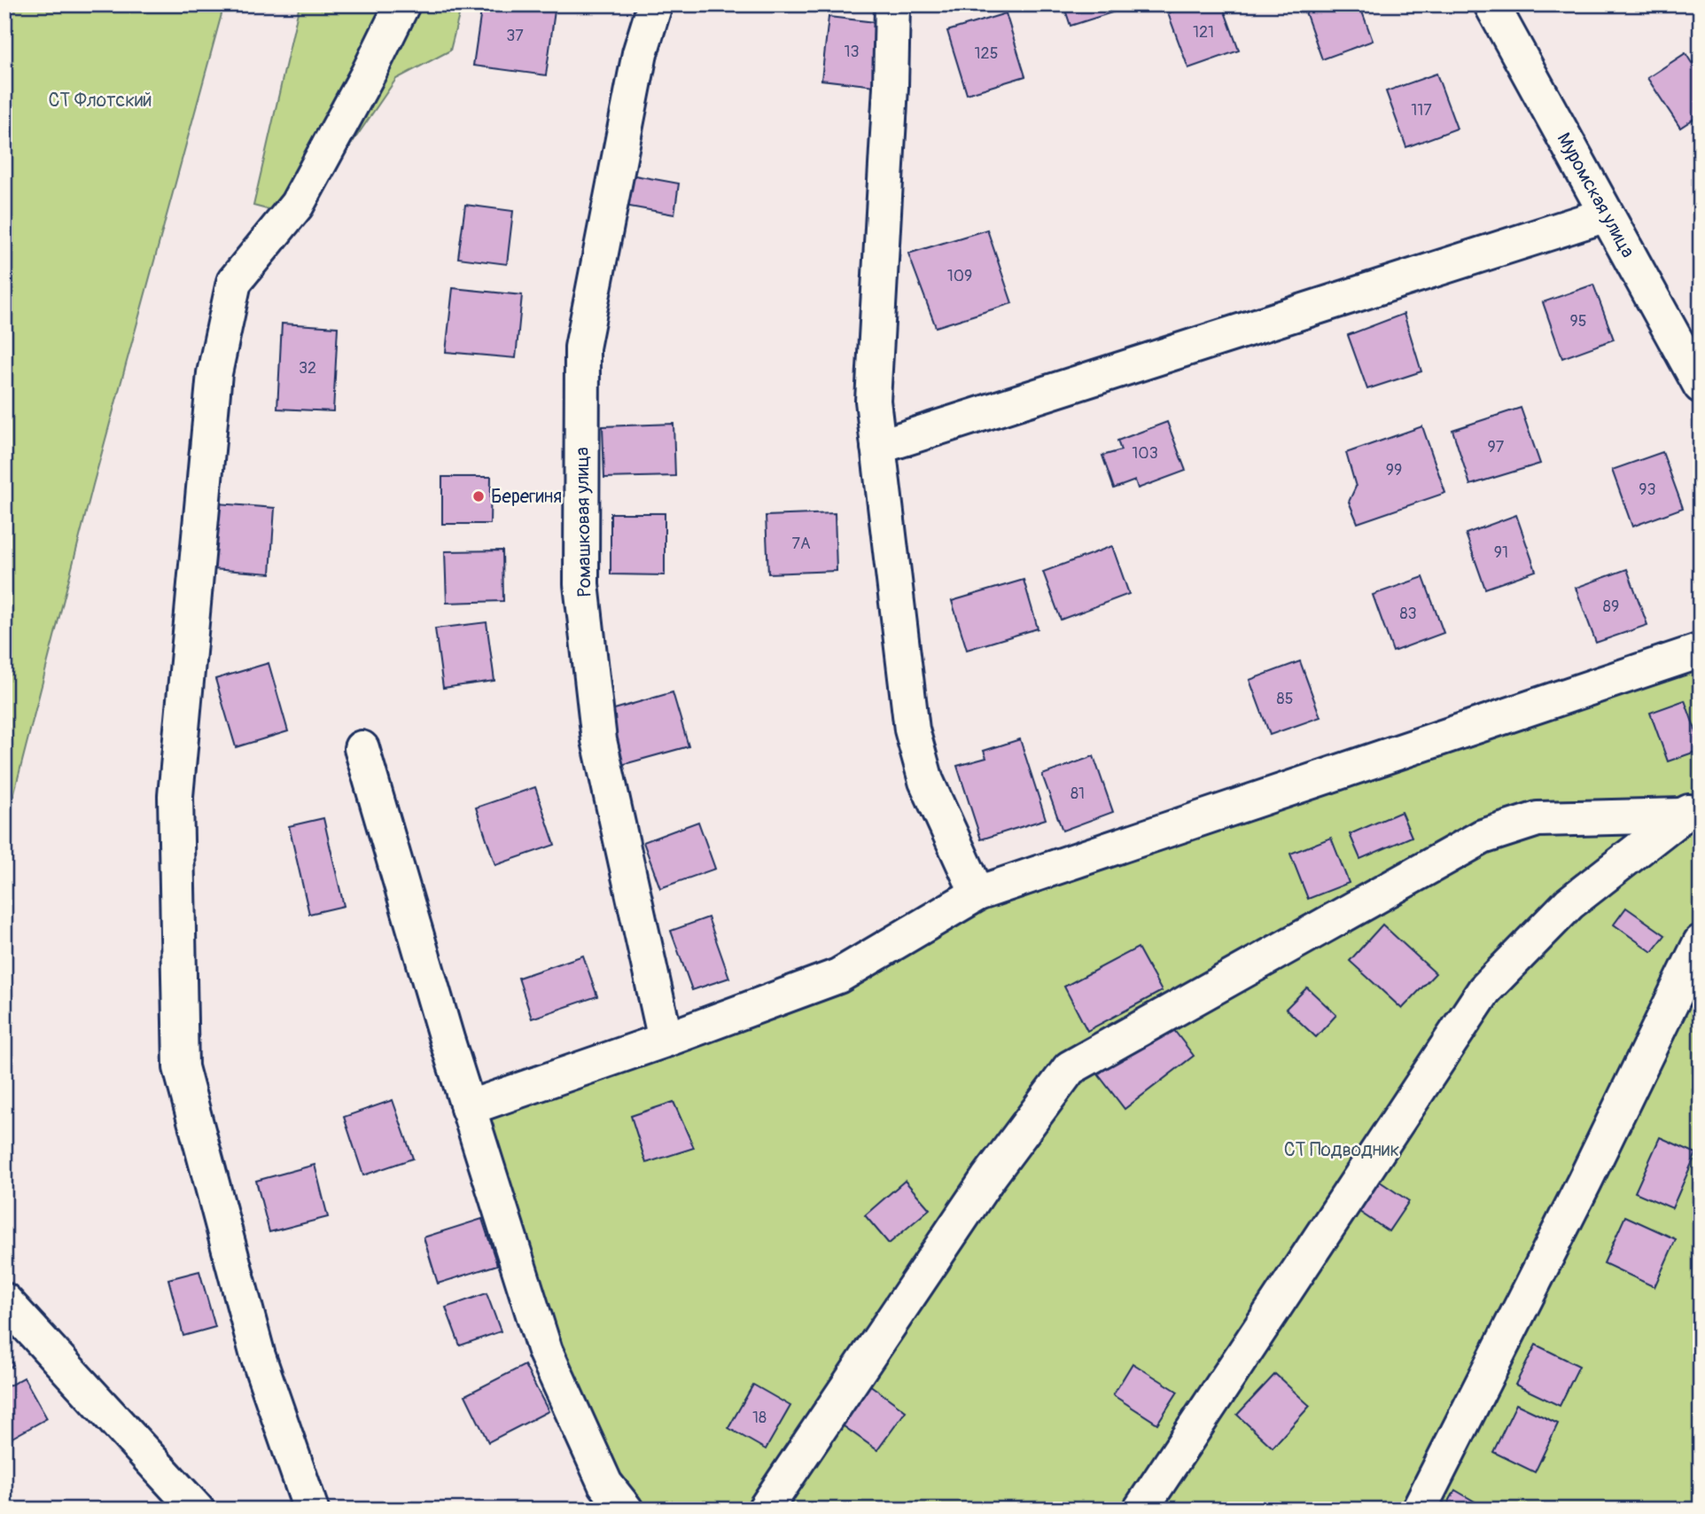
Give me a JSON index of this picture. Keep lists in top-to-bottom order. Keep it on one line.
{"streets":{"street":["Муромская улица","Ромашковая улица"]},"parks":["СТ Флотский","СТ Подводник"],"places":["Берегиня"],"house_numbers":["121","37","13","125","117","109","95","32","97","103","99","93","7А","91","89","83","85","81","18"]}
